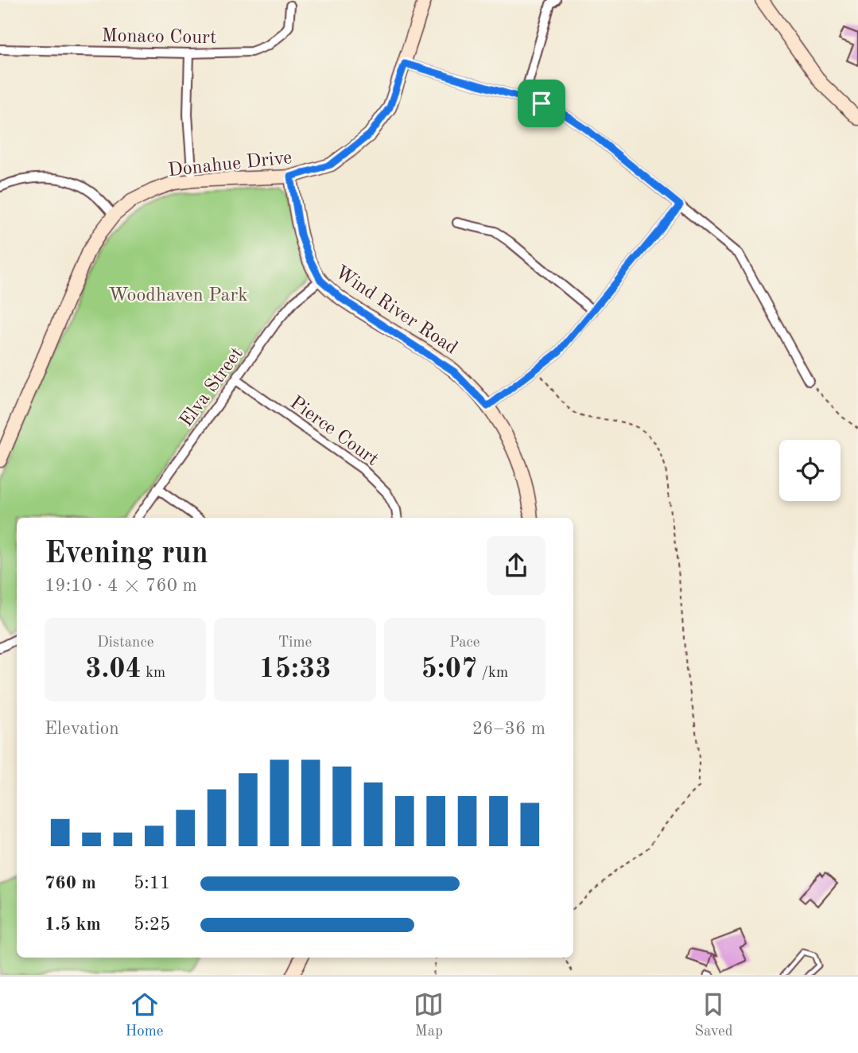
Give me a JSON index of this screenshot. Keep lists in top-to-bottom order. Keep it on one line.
{"streets":{"street":["Monaco Court","Donahue Drive","Wind River Road","Elva Street","Pierce Court"]},"crossings":[["Donahue Drive","Wind River Road"],["Wind River Road","Elva Street"],["Elva Street","Pierce Court"]],"parks":["Woodhaven Park"],"page":{"heading":["Evening run","19:10 · 4 × 760 m"],"stats":[["Distance","3.04 km"],["Time","15:33"],["Pace","5:07 /km"]],"chart":["Elevation","26–36 m"],"list":[{"name":"760 m","note":"5:11"},{"name":"1.5 km","note":"5:25"}],"tabs":["Home","Map","Saved"]}}
